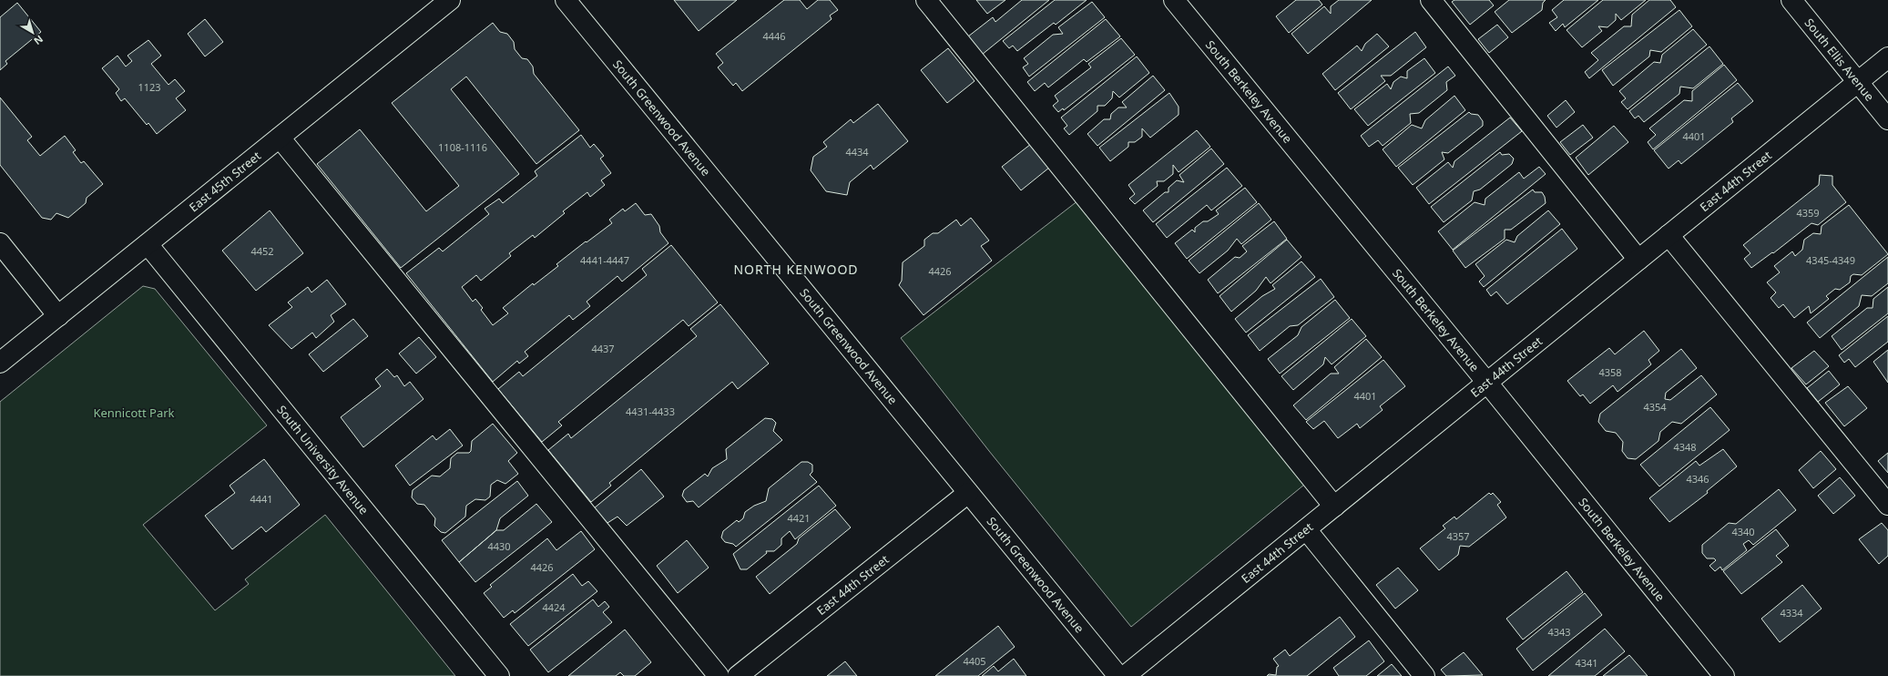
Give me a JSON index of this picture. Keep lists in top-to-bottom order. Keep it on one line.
{"streets":{"street":["South Ellis Avenue","South Berkeley Avenue","South Greenwood Avenue","East 45th Street","East 44th Street","South University Avenue"]},"crossings":[["South Ellis Avenue","East 44th Street"],["South Berkeley Avenue","East 44th Street"],["South Greenwood Avenue","East 44th Street"],["East 45th Street","South University Avenue"]],"districts":["NORTH KENWOOD"],"parks":["Kennicott Park"],"house_numbers":["4446","1123","4401","1108-1116","4434","4359","4452","4441-4447","4345-4349","4426","4437","4358","4401","4354","4431-4433","4348","4346","4441","4421","4340","4357","4430","4426","4424","4334","4343","4405","4341"],"north":"bottom right"}
